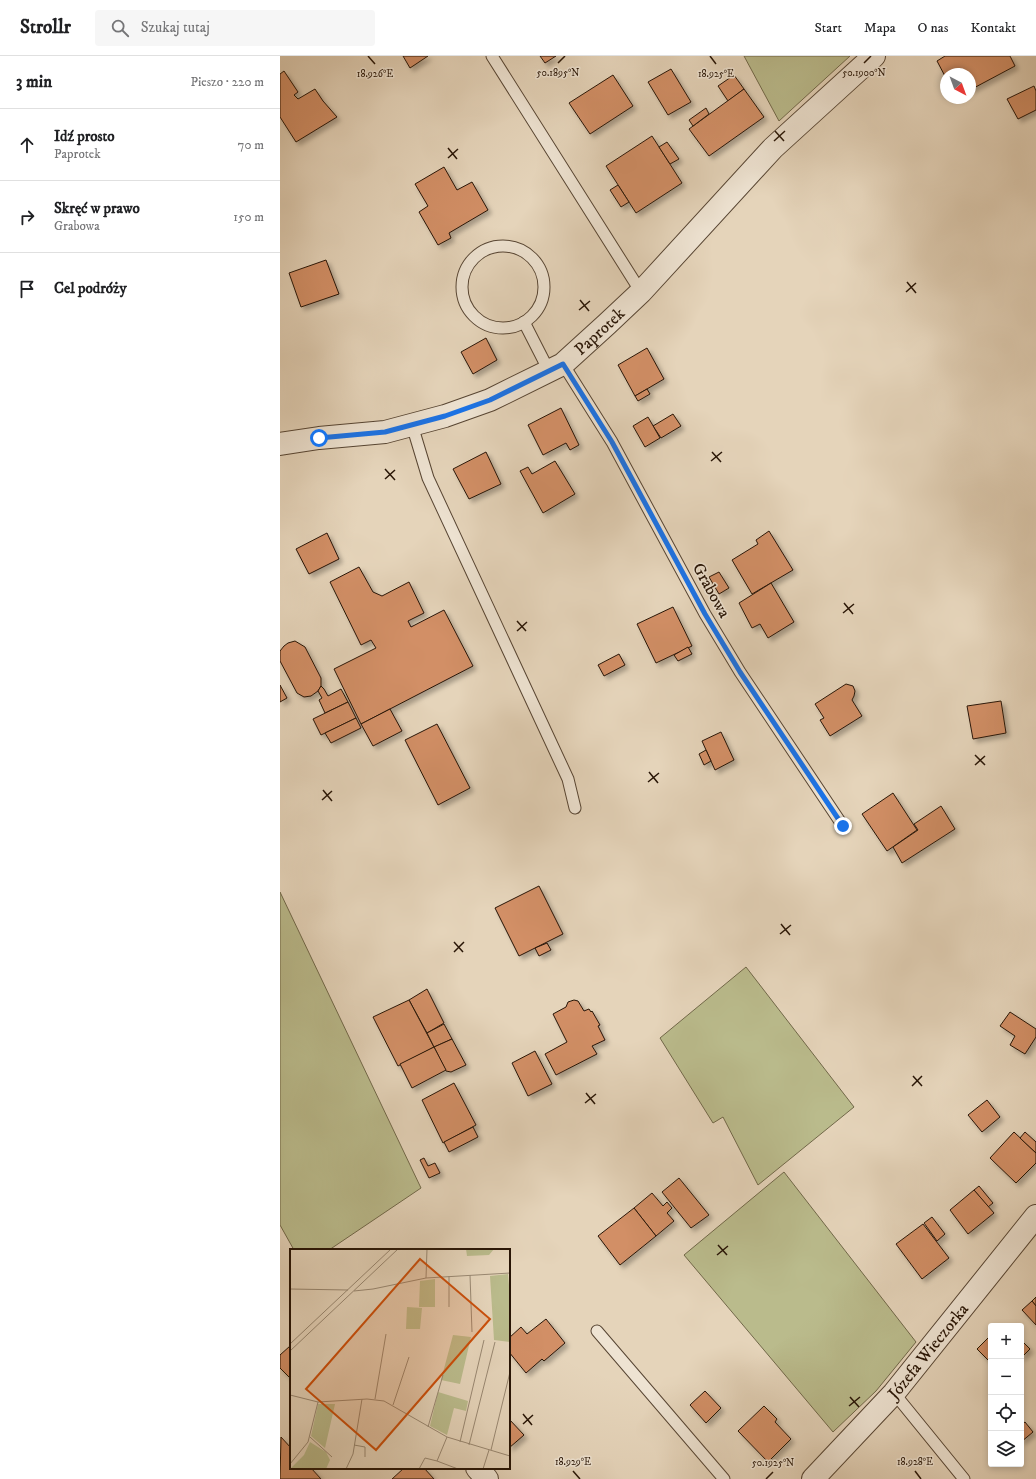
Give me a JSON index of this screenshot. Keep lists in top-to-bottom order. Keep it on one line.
{"streets":{"street":["Paprotek","Józefa Wieczorka"],"lane":["Grabowa"]},"crossings":[["Paprotek","Grabowa"]],"north":"bottom right","page":{"header":"Strollr","search":"Szukaj tutaj","nav":["Start","Mapa","O nas","Kontakt"],"heading":["3 min","Pieszo · 220 m"],"list":[["Idź prosto","Paprotek","70 m"],["Skręć w prawo","Grabowa","150 m"],"Cel podróży"],"map_buttons":["+","−"]},"coordinates":["50.1895°N","50.1900°N","18.926°E","18.925°E","18.929°E","18.928°E","50.1925°N"]}
